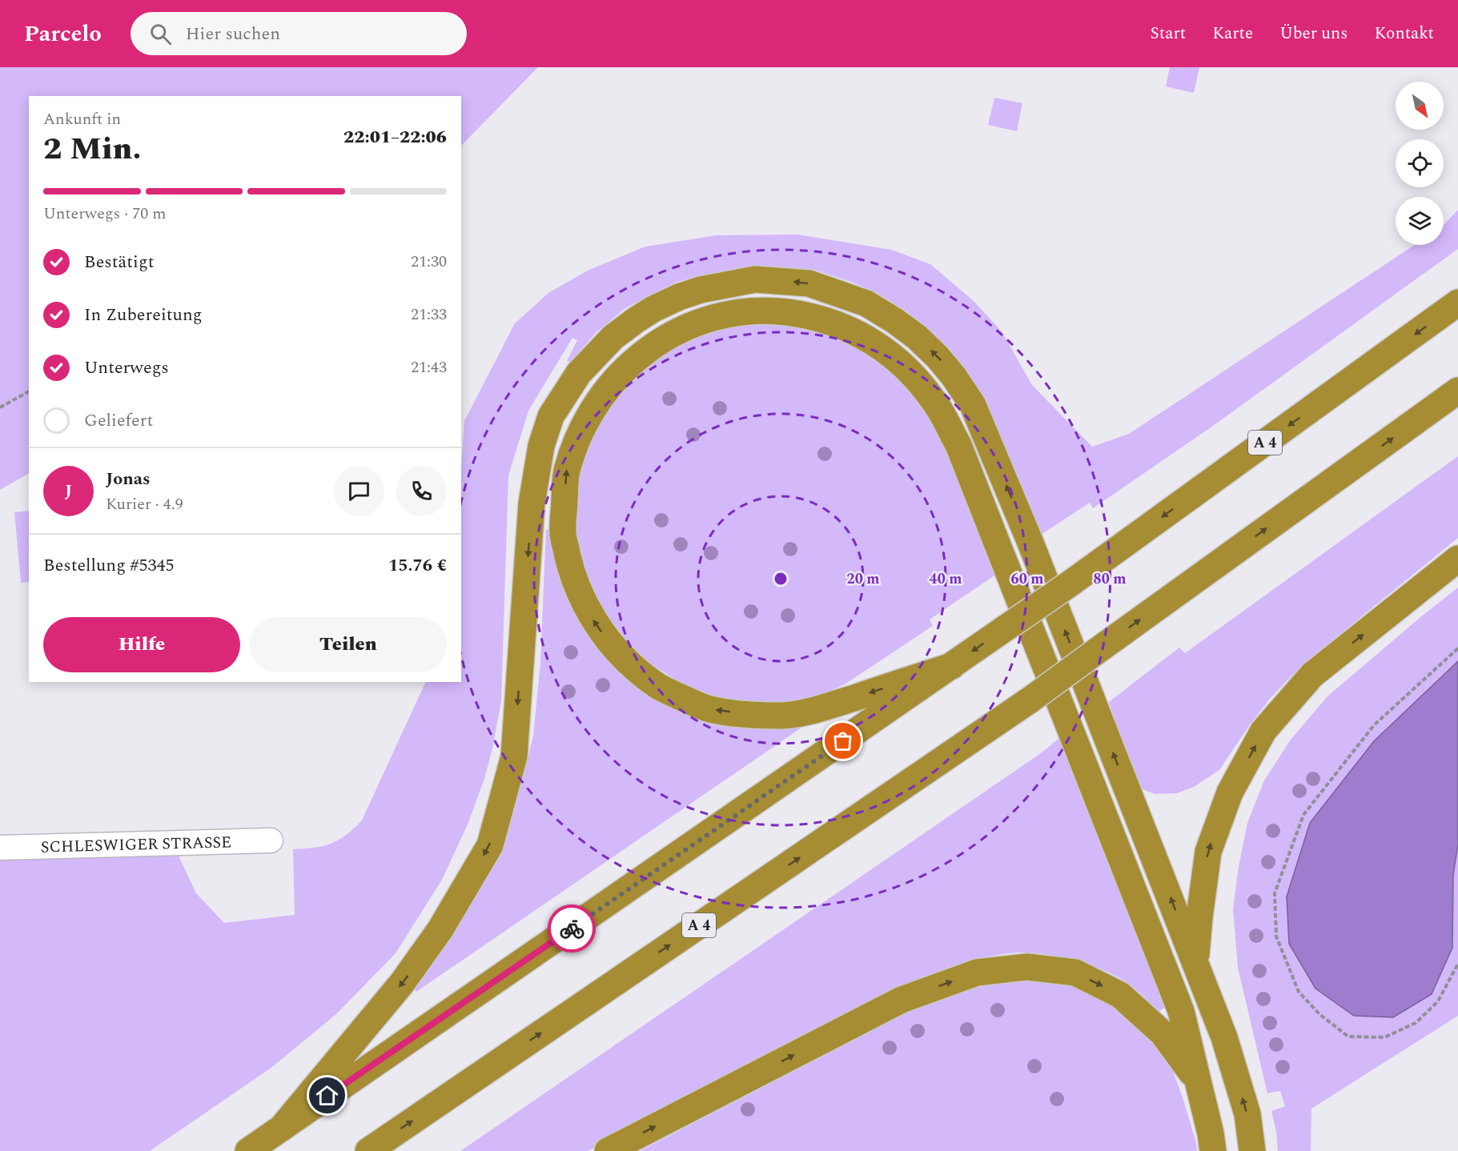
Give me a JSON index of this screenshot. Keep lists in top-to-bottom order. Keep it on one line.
{"streets":{"highway":["A 4"],"street":["SCHLESWIGER STRASSE"]},"north":"bottom right","page":{"header":"Parcelo","search":"Hier suchen","nav":["Start","Karte","Über uns","Kontakt"],"heading":["2 Min.","Ankunft in","22:01–22:06"],"panel":["Jonas","Kurier · 4.9","Bestellung #5345","15.76 €"],"bar":"Unterwegs · 70 m","list":[["Bestätigt","21:30"],["In Zubereitung","21:33"],["Unterwegs","21:43"],"Geliefert"],"round":"J","buttons":["Hilfe","Teilen"]},"rings":["20 m","40 m","60 m","80 m"]}
